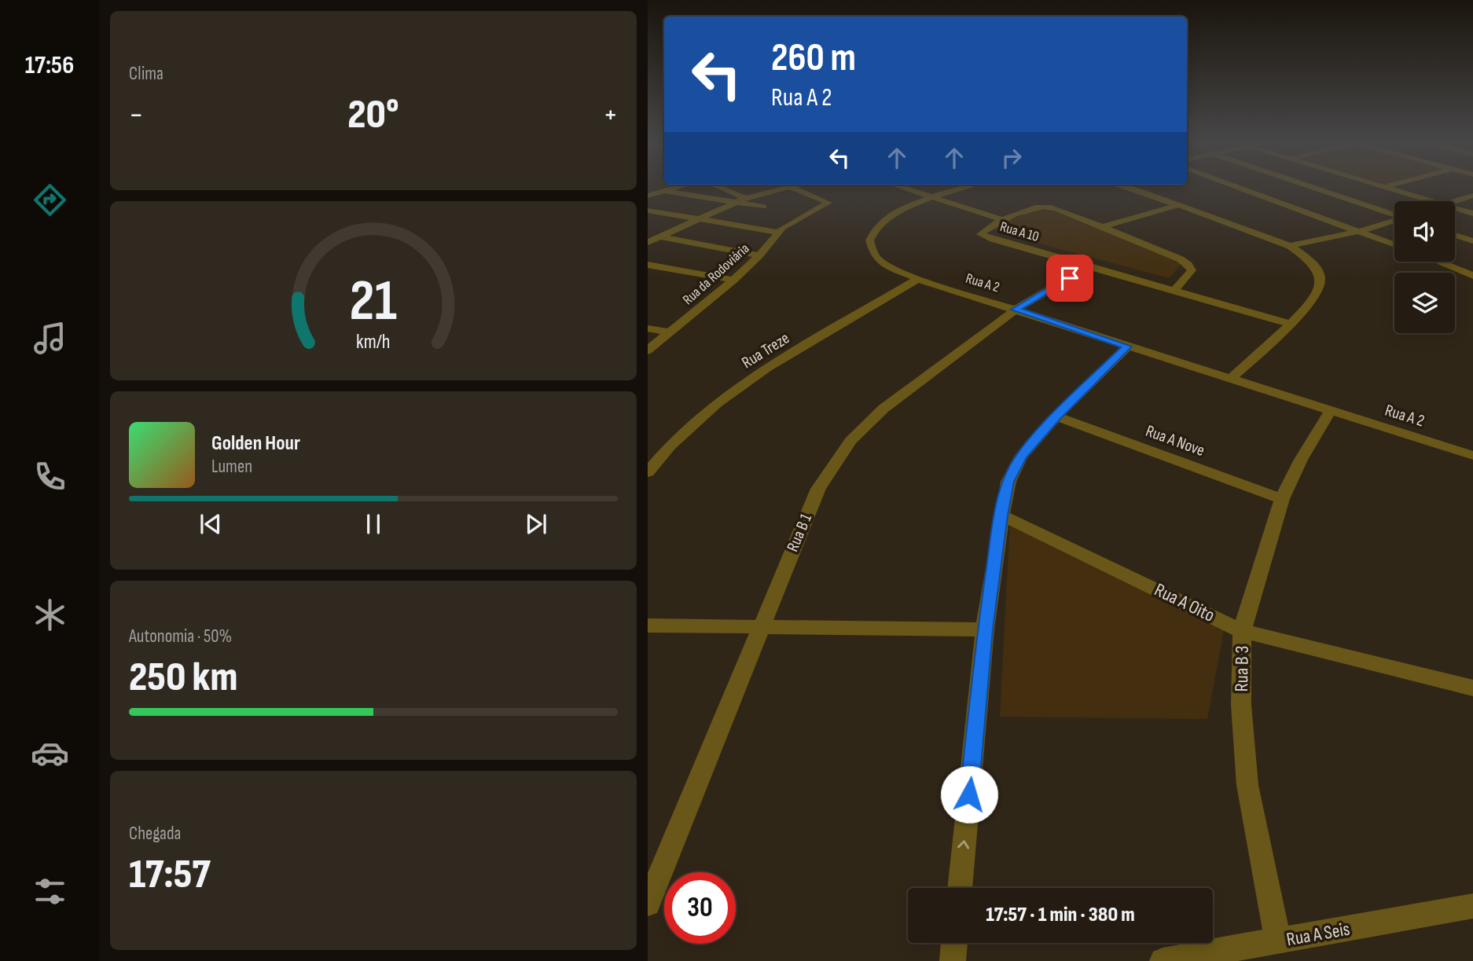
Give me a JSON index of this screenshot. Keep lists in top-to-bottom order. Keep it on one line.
{"streets":{"street":["Rua A 10","Rua da Rodoviária","Rua A 2","Rua Treze","Rua A Nove","Rua B 1","Rua A Oito","Rua B 3","Rua A Seis"]},"crossings":[["Rua A 10","Rua B 1"],["Rua A 2","Rua Treze"],["Rua A 2","Rua B 1"],["Rua A 2","Rua B 3"],["Rua A Nove","Rua B 3"],["Rua A Oito","Rua B 3"],["Rua B 3","Rua A Seis"]],"page":{"tabs":"17:56","tile":["Clima",["Autonomia · 50%","250 km"],["Chegada","17:57"]],"turn":["260 m","Rua A 2"],"heat":["−","20°","+"],"song":["Golden Hour","Lumen"],"limit":"30","trip":"17:57 · 1 min · 380 m","gauge":["21","km/h"]}}
